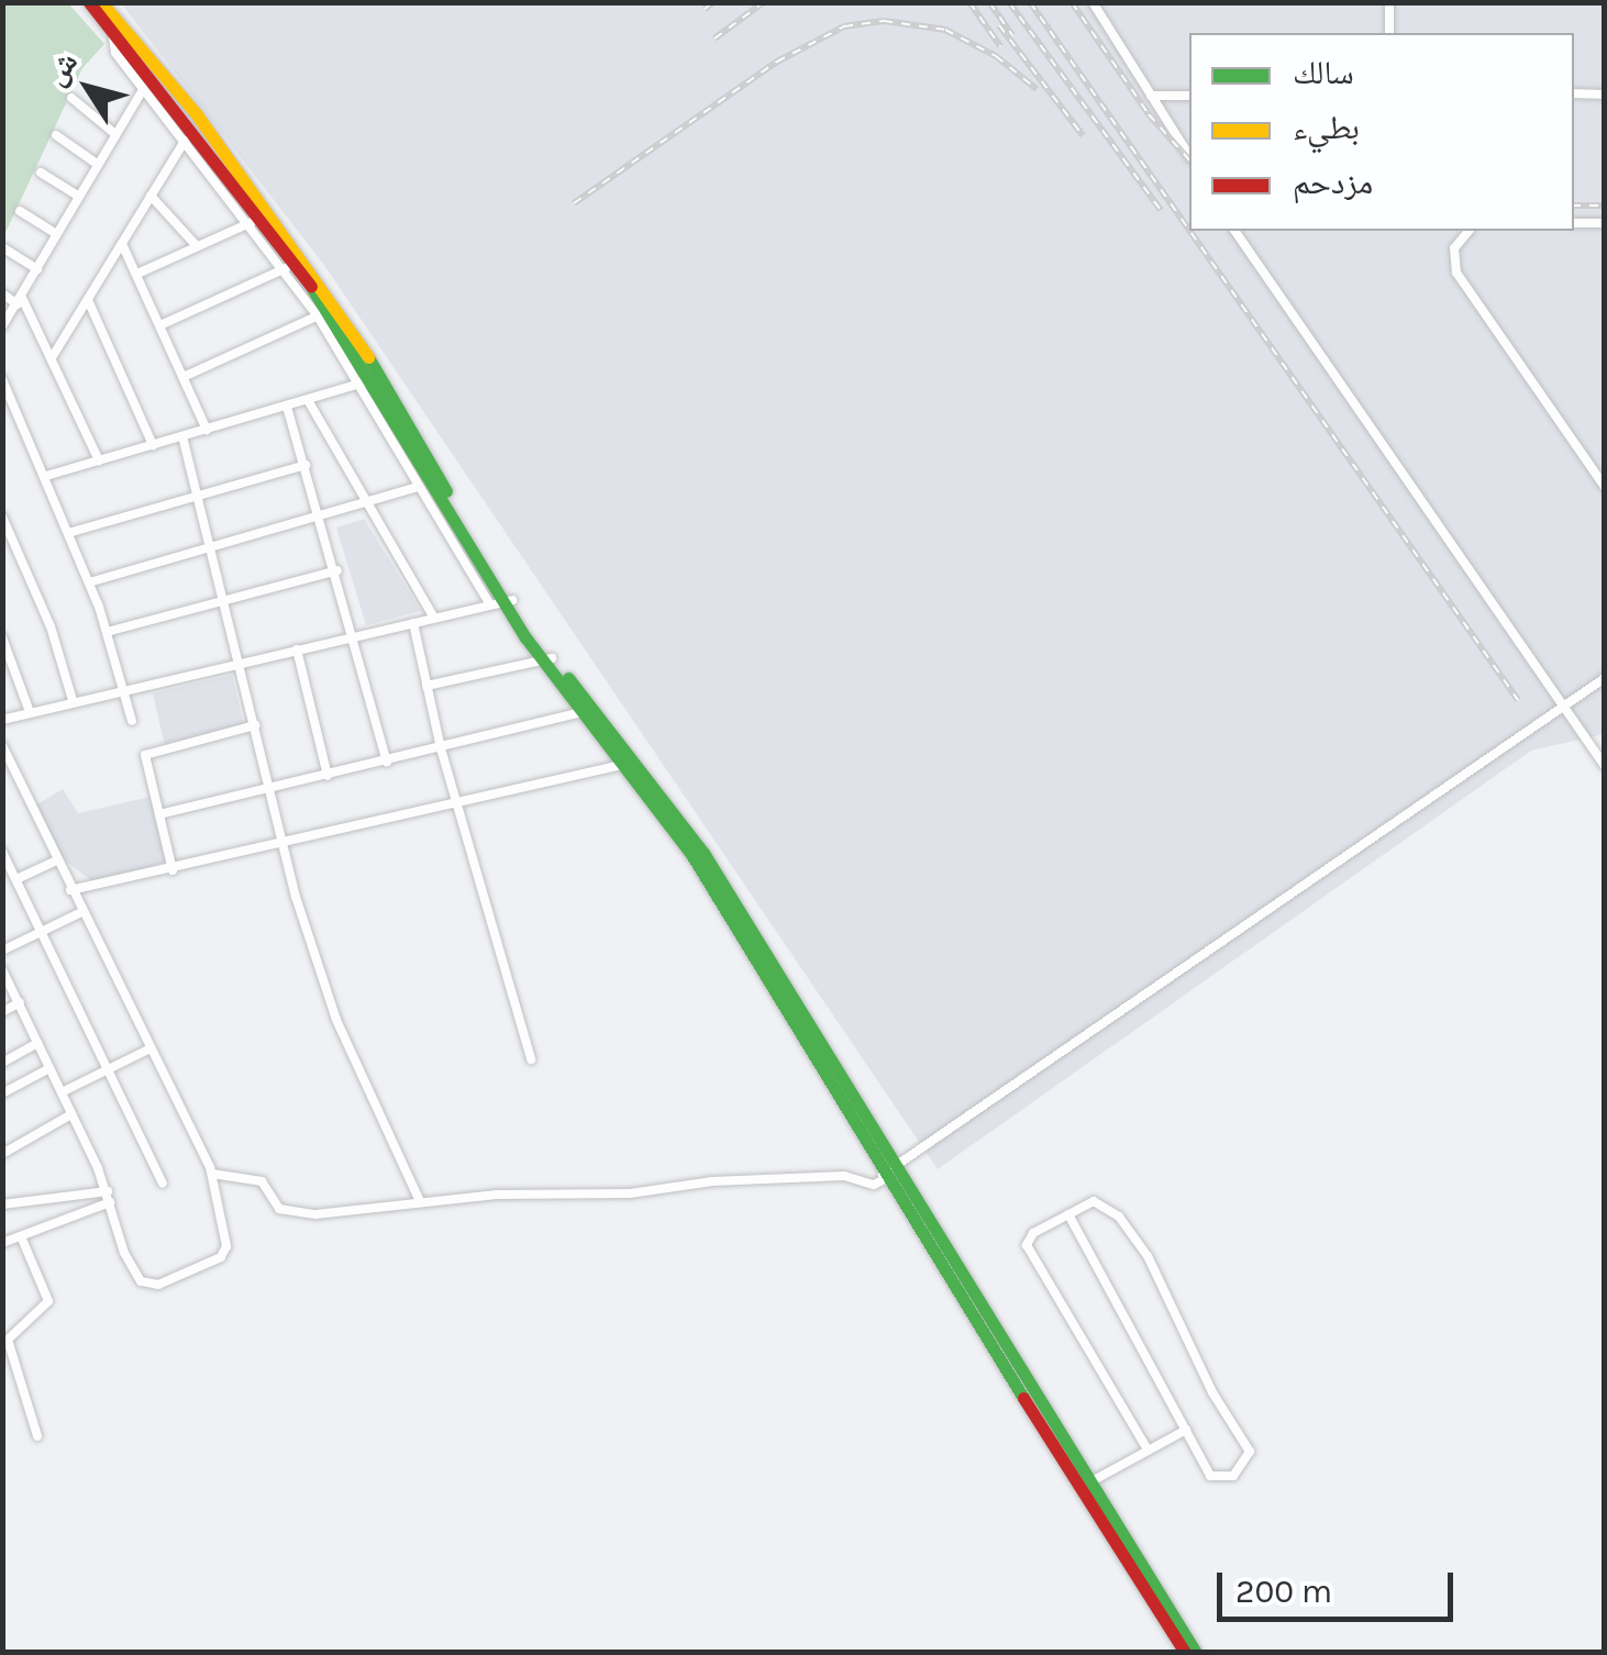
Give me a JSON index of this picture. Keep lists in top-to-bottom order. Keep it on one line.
{"legend":["سالك","بطيء","مزدحم"],"scale_bar":"200 m","north":"top left"}
